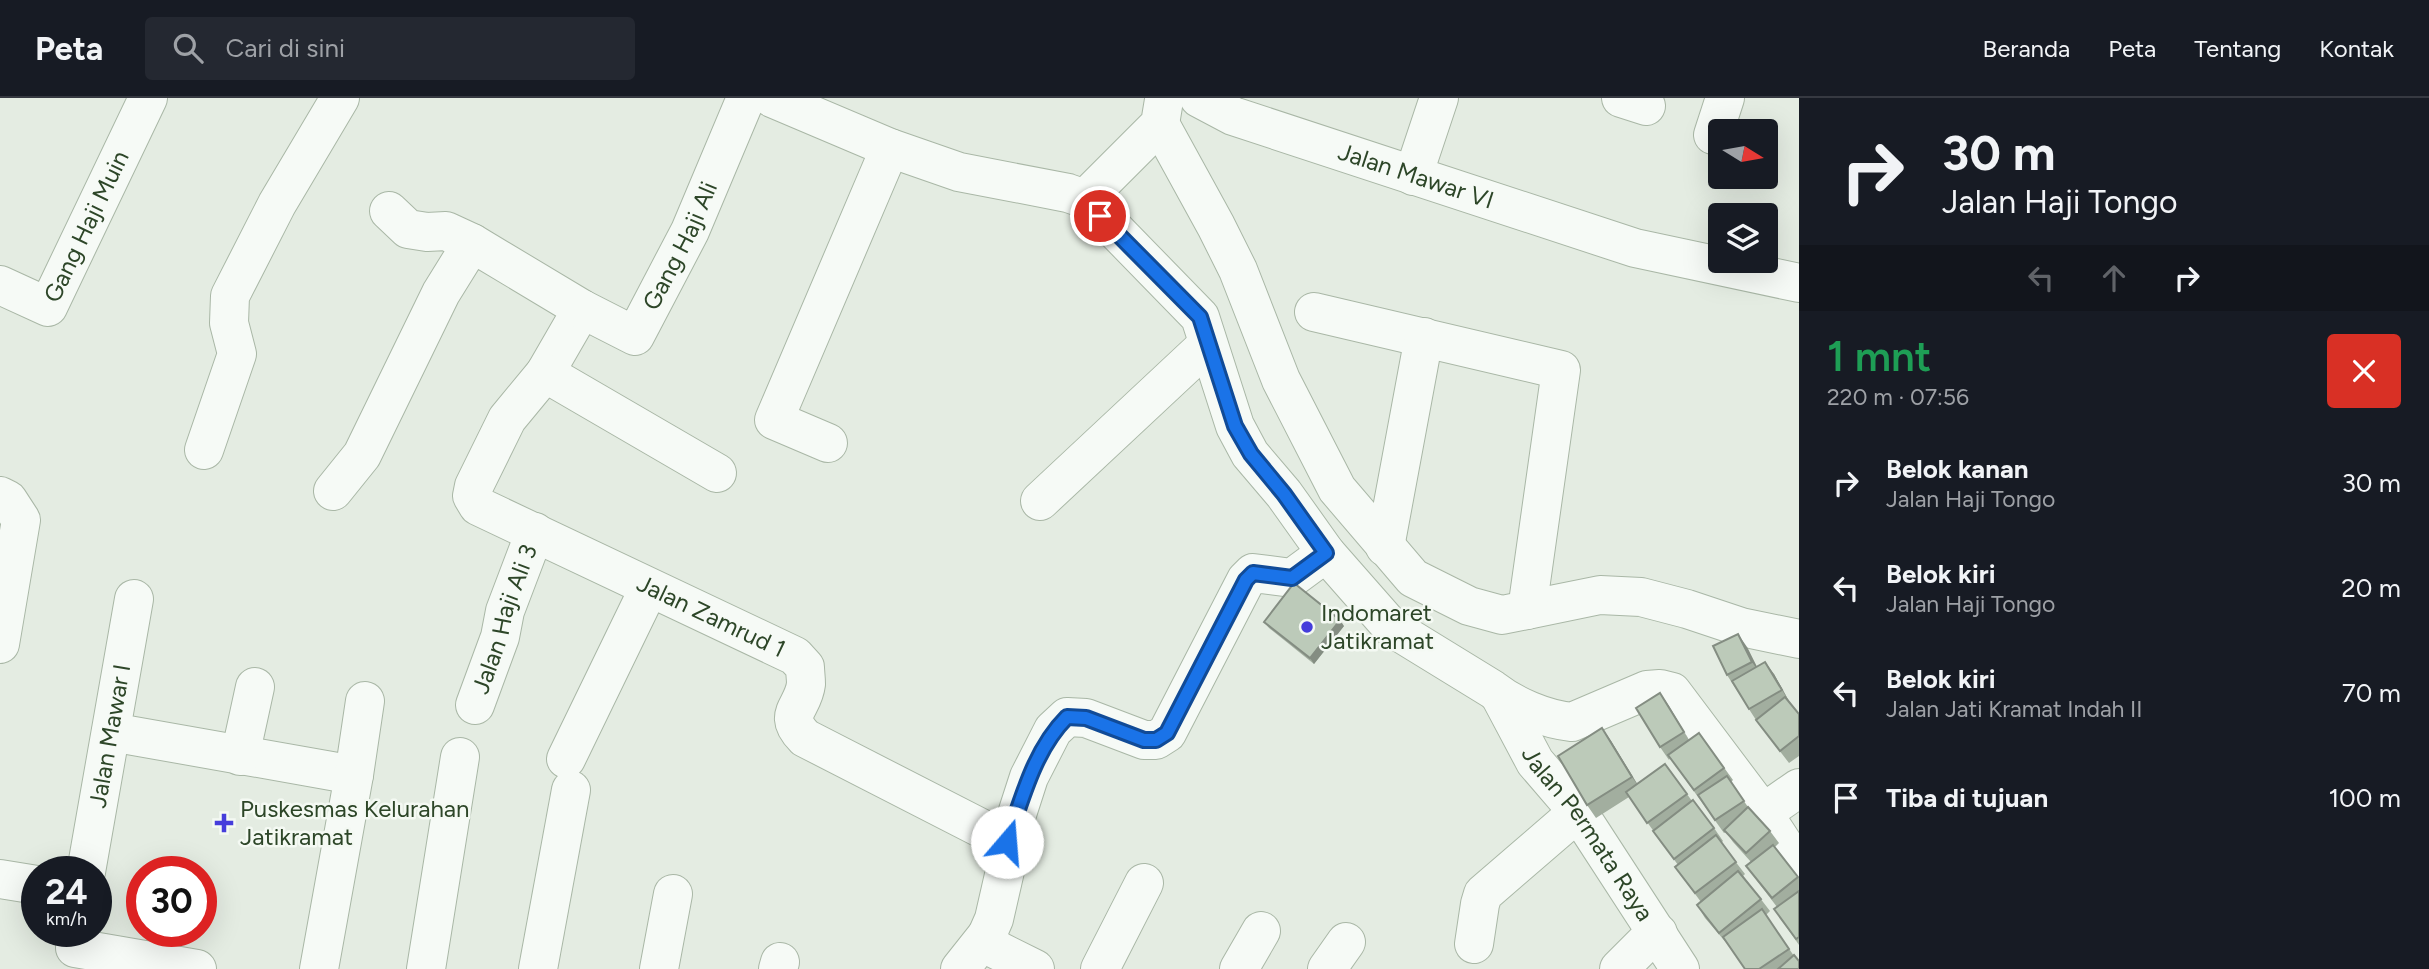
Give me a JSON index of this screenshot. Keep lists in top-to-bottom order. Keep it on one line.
{"streets":{"street":["Jalan Mawar VI","Gang Haji Muin","Gang Haji Ali","Jalan Zamrud 1","Jalan Haji Ali 3","Jalan Mawar I","Jalan Permata Raya"]},"crossings":[["Gang Haji Ali","Jalan Zamrud 1"],["Jalan Zamrud 1","Jalan Haji Ali 3"]],"places":{"other":["Indomaret Jatikramat"],"health":["Puskesmas Kelurahan Jatikramat"]},"north":"right","page":{"header":"Peta","search":"Cari di sini","nav":["Beranda","Peta","Tentang","Kontak"],"turn":["30 m","Jalan Haji Tongo"],"heading":["1 mnt","220 m · 07:56"],"list":[{"name":"Belok kanan","note":"Jalan Haji Tongo","value":"30 m"},{"name":"Belok kiri","note":"Jalan Haji Tongo","value":"20 m"},{"name":"Belok kiri","note":"Jalan Jati Kramat Indah II","value":"70 m"},{"name":"Tiba di tujuan","value":"100 m"}],"speed":"24 km/h","limit":"30"}}
